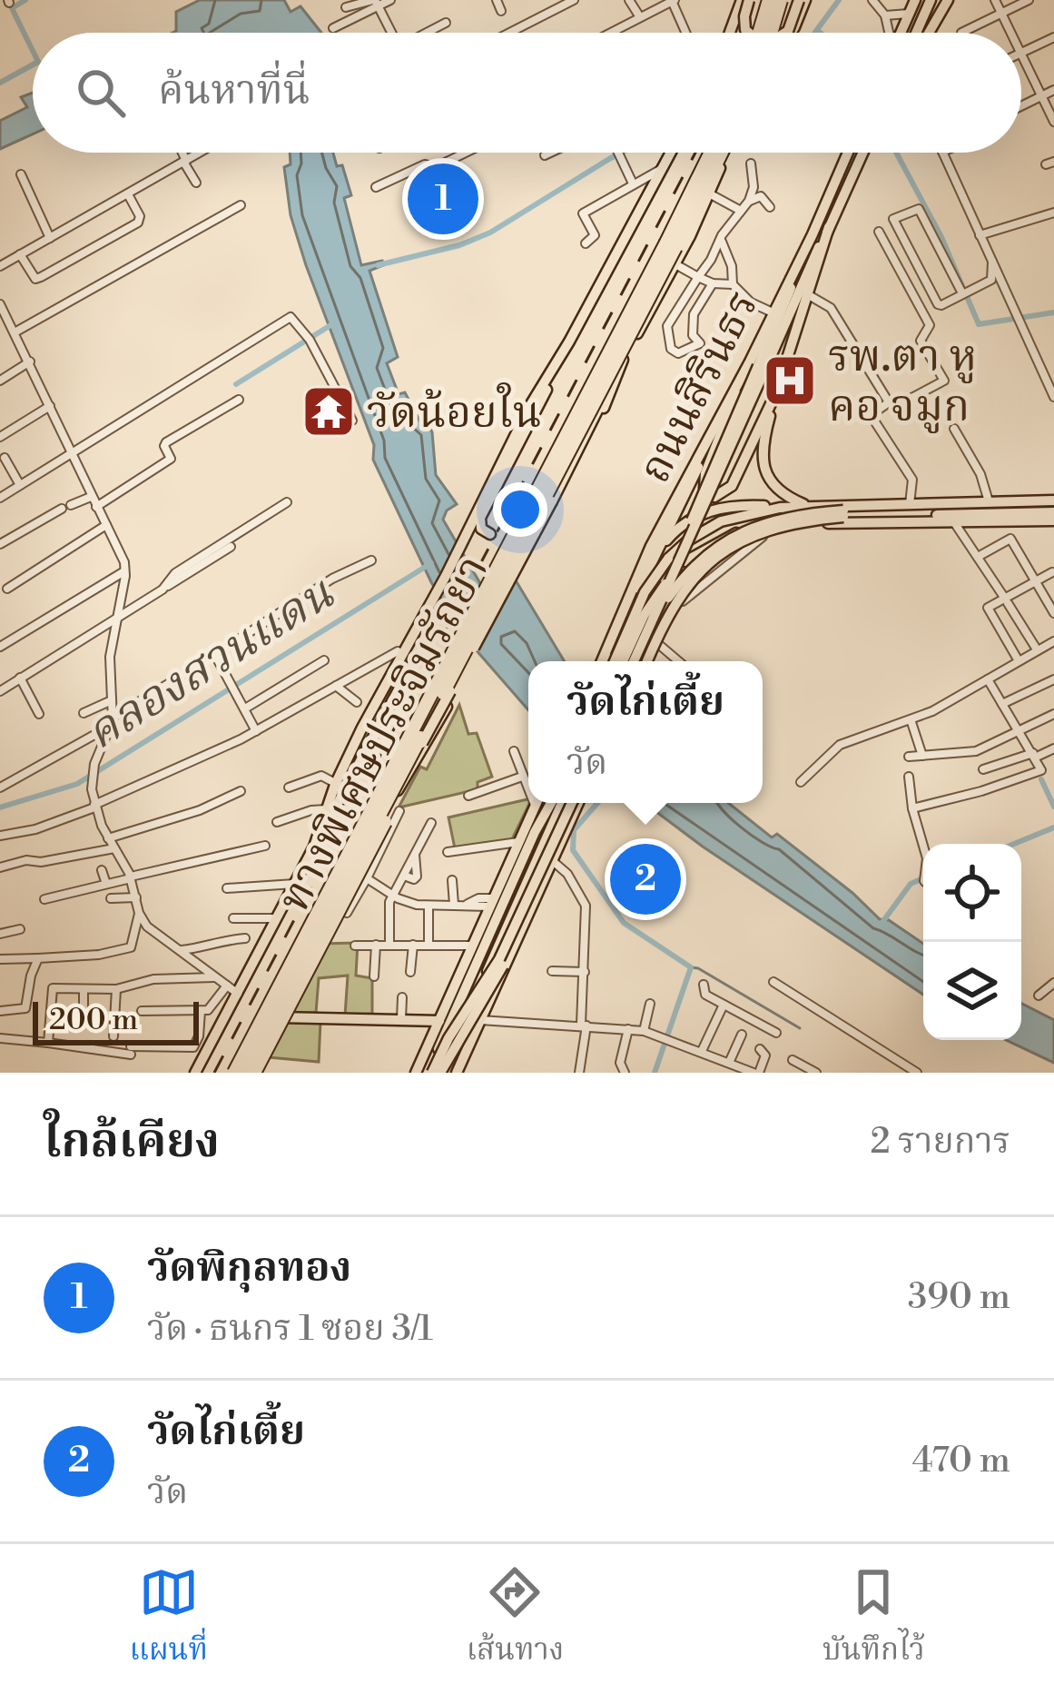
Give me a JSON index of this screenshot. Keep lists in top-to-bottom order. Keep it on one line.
{"streets":{"highway":["ทางพิเศษประจิมรัถยา"],"main road":["ถนนสิรินธร"]},"water":["คลองสวนแดน"],"places":{"hospital":["รพ.ตา หู คอ จมูก"],"temple":["วัดน้อยใน"]},"scale_bar":"200 m","page":{"search":"ค้นหาที่นี่","pins":["1","2"],"popup":["วัดไก่เตี้ย","วัด"],"scale":"200 m","heading":["ใกล้เคียง","2 รายการ"],"list":[{"mark":"1","name":"วัดพิกุลทอง","note":"วัด · ธนกร 1 ซอย 3/1","value":"390 m"},{"mark":"2","name":"วัดไก่เตี้ย","note":"วัด","value":"470 m"}],"nav":["แผนที่","เส้นทาง","บันทึกไว้"]}}
